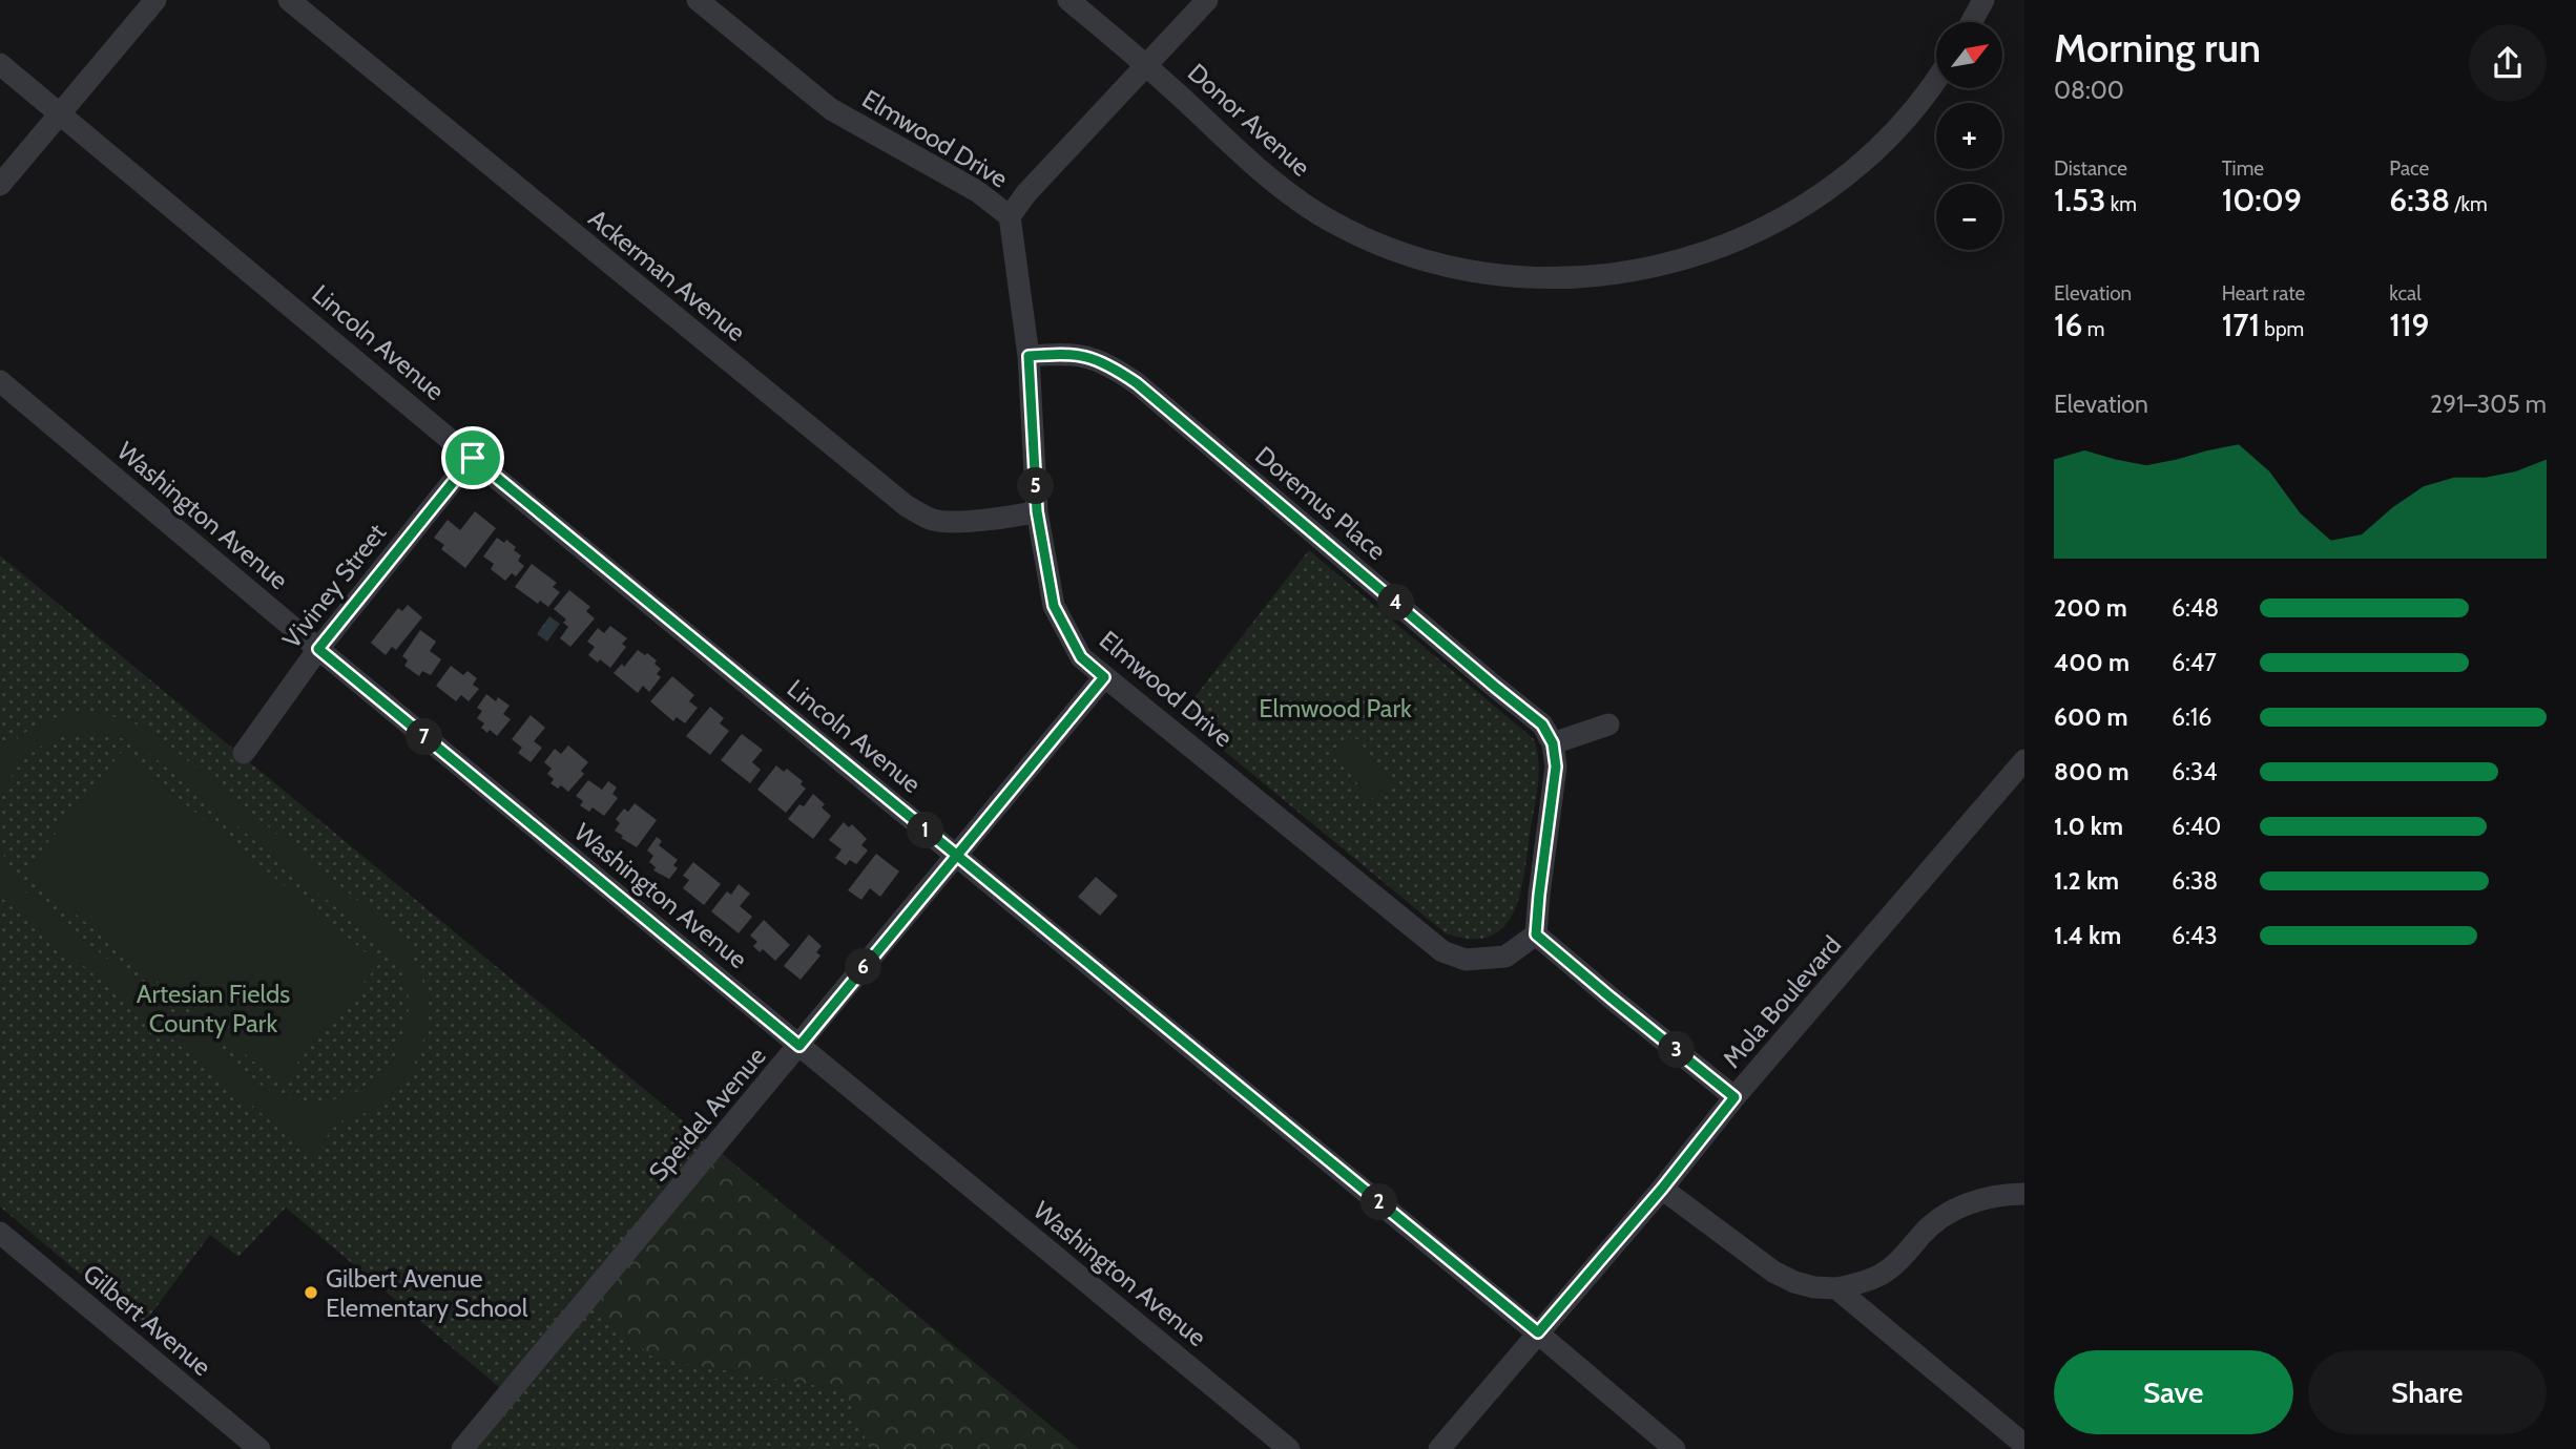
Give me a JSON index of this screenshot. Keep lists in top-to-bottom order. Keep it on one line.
{"streets":{"street":["Donor Avenue","Elmwood Drive","Ackerman Avenue","Lincoln Avenue","Doremus Place","Washington Avenue","Viviney Street","Mola Boulevard","Speidel Avenue","Gilbert Avenue"]},"crossings":[["Elmwood Drive","Ackerman Avenue"],["Elmwood Drive","Doremus Place"],["Elmwood Drive","Speidel Avenue"],["Lincoln Avenue","Viviney Street"],["Lincoln Avenue","Mola Boulevard"],["Lincoln Avenue","Speidel Avenue"],["Washington Avenue","Viviney Street"],["Washington Avenue","Speidel Avenue"]],"parks":["Elmwood Park","Artesian Fields County Park"],"places":["Gilbert Avenue Elementary School"],"north":"top right","page":{"heading":["Morning run","08:00"],"map_buttons":["+","−"],"stats":[["Distance","1.53 km"],["Time","10:09"],["Pace","6:38 /km"],["Elevation","16 m"],["Heart rate","171 bpm"],["kcal","119"]],"chart":["Elevation","291–305 m"],"pins":["5","4","7","1","6","3","2"],"list":[{"name":"200 m","note":"6:48"},{"name":"400 m","note":"6:47"},{"name":"600 m","note":"6:16"},{"name":"800 m","note":"6:34"},{"name":"1.0 km","note":"6:40"},{"name":"1.2 km","note":"6:38"},{"name":"1.4 km","note":"6:43"}],"buttons":["Save","Share"]}}
